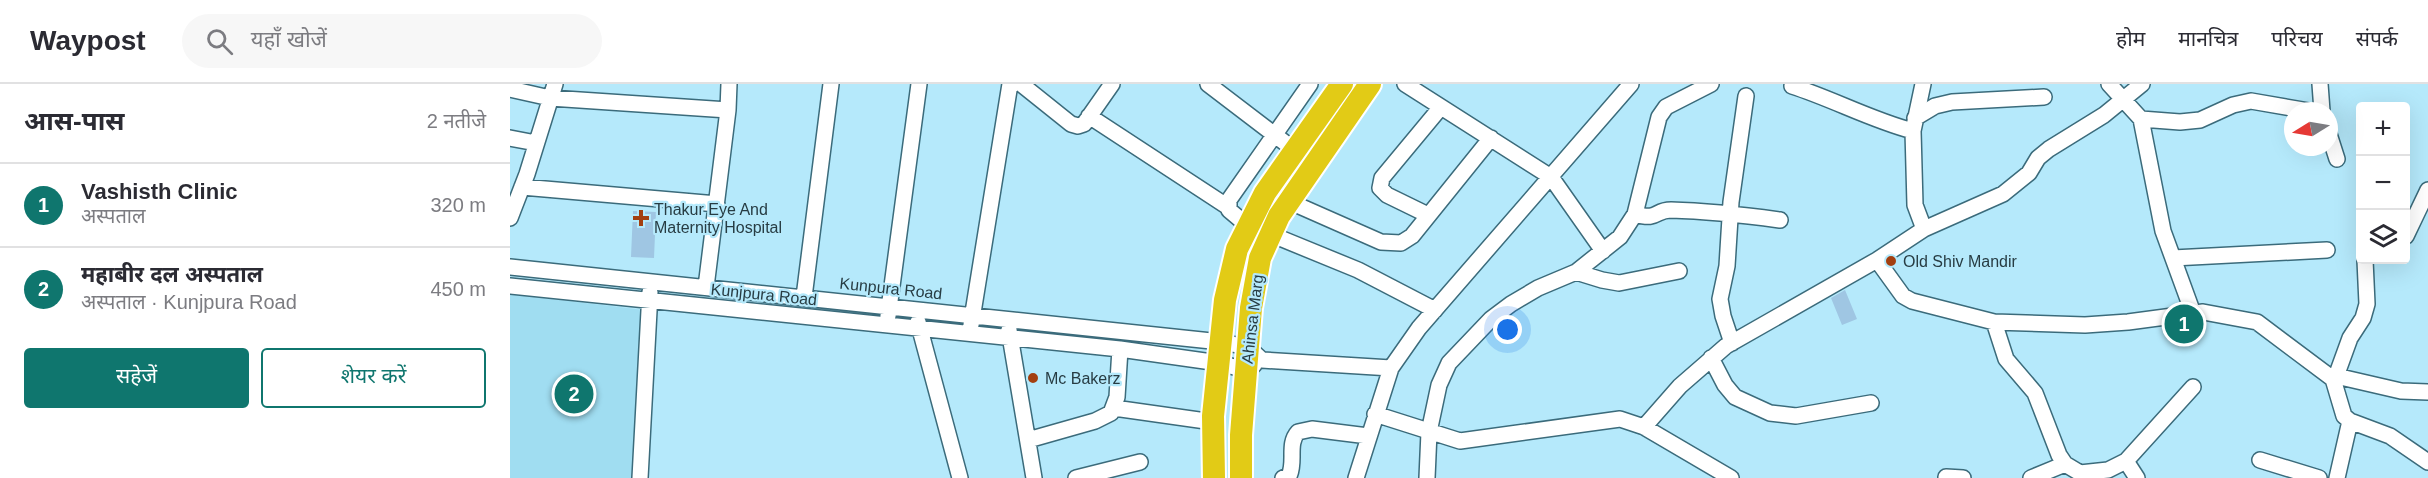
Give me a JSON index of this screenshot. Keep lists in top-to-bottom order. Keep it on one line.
{"streets":{"highway":["Ahinsa Marg"],"street":["Kunpura Road","Kunjpura Road"]},"crossings":[["Kunpura Road","Kunjpura Road"],["Kunpura Road","Ahinsa Marg"],["Kunjpura Road","Ahinsa Marg"]],"places":{"health":["Thakur Eye And Maternity Hospital"],"other":["Old Shiv Mandir","Mc Bakerz"]},"north":"left","page":{"header":"Waypost","search":"यहाँ खोजें","nav":["होम","मानचित्र","परिचय","संपर्क"],"heading":["आस-पास","2 नतीजे"],"map_buttons":["+","−"],"list":[{"mark":"1","name":"Vashisth Clinic","note":"अस्पताल","value":"320 m"},{"mark":"2","name":"महाबीर दल अस्पताल","note":"अस्पताल · Kunjpura Road","value":"450 m"}],"pins":["1","2"],"buttons":["सहेजें","शेयर करें"]}}
